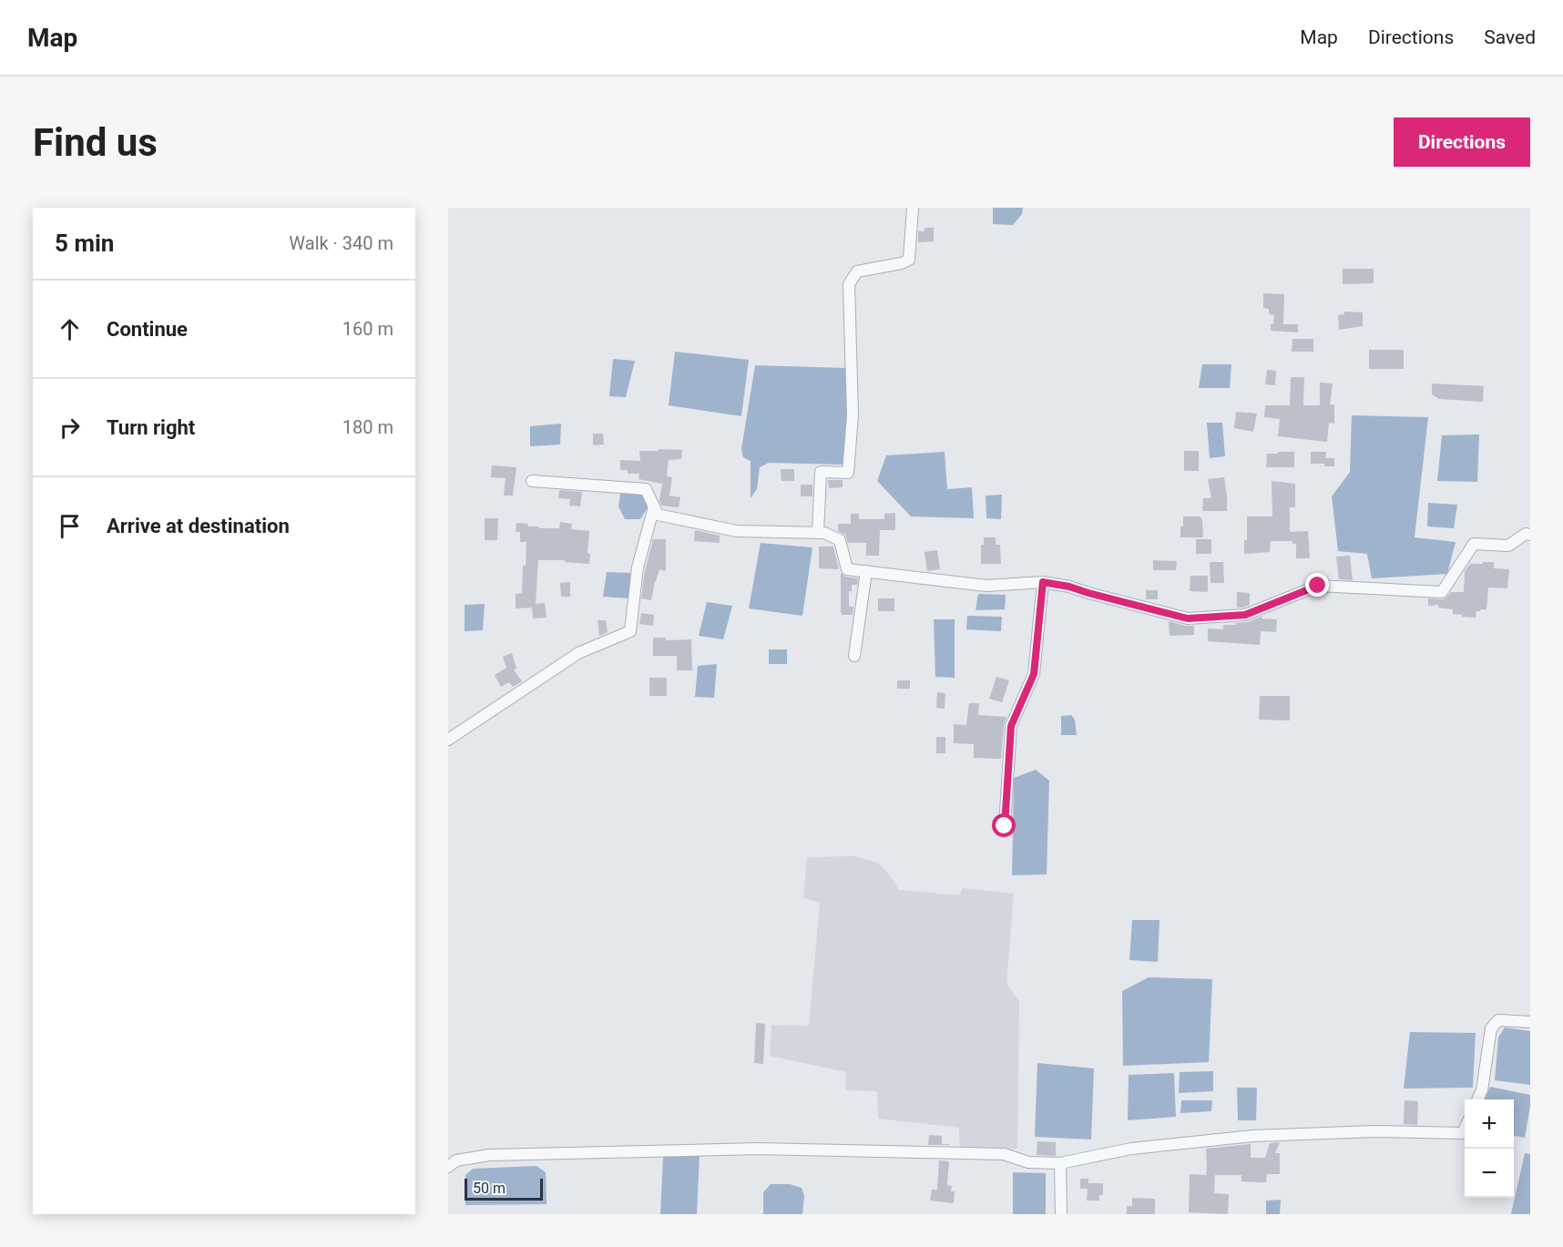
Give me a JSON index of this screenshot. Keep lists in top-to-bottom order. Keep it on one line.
{"scale_bar":"50 m","page":{"header":"Map","nav":["Map","Directions","Saved"],"buttons":"Directions","title":"Find us","heading":["5 min","Walk · 340 m"],"list":[["Continue","160 m"],["Turn right","180 m"],"Arrive at destination"],"map_buttons":["+","−"],"scale":"50 m"}}
